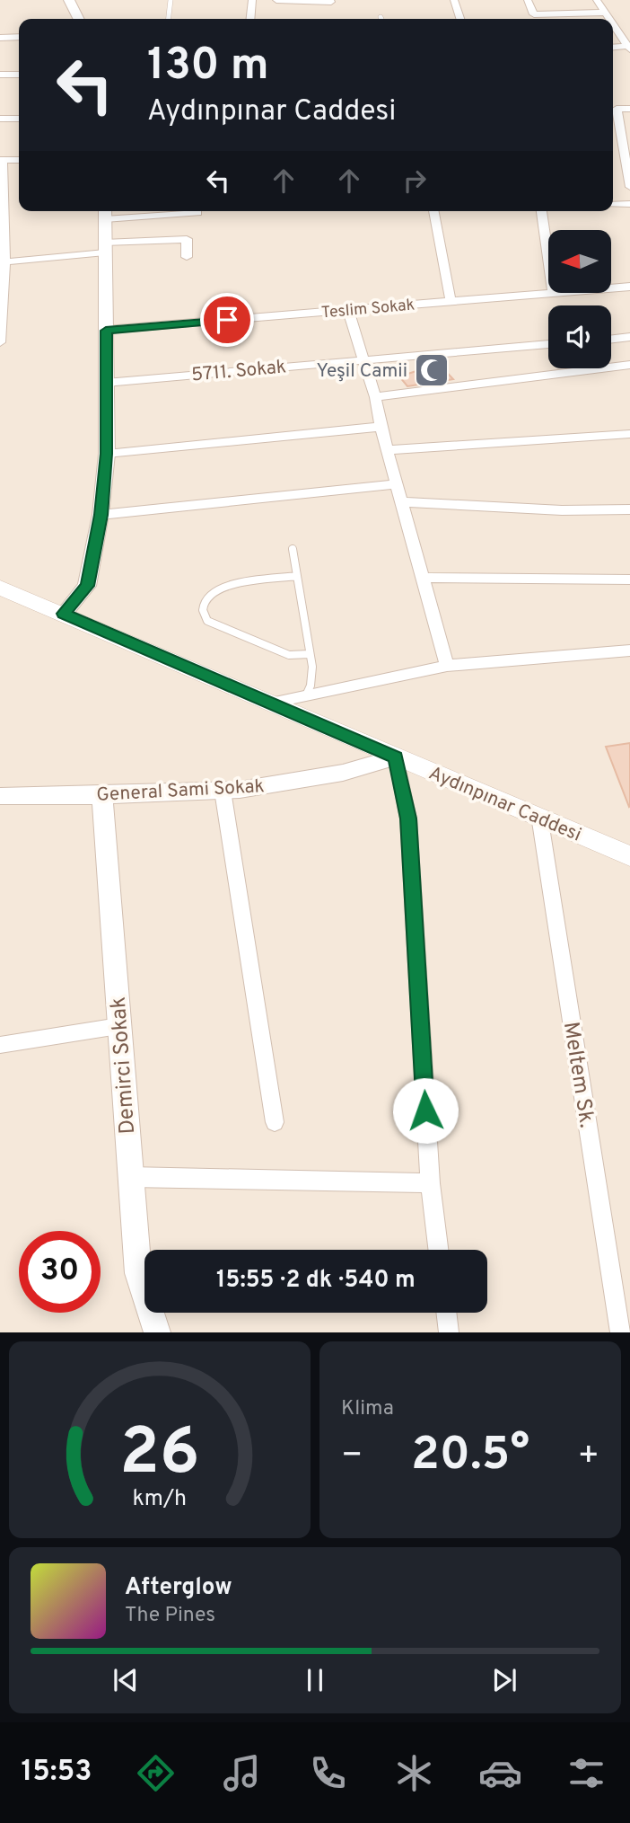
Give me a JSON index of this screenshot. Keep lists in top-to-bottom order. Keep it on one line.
{"streets":{"main road":["Aydınpınar Caddesi"],"street":["Teslim Sokak","5711. Sokak","General Sami Sokak","Demirci Sokak","Meltem Sk."]},"crossings":[["General Sami Sokak","Aydınpınar Caddesi"],["General Sami Sokak","Demirci Sokak"],["Aydınpınar Caddesi","Meltem Sk."]],"places":{"mosque":["Yeşil Camii"]},"north":"left","page":{"turn":["130 m","Aydınpınar Caddesi"],"limit":"30","trip":"15:55 · 2 dk · 540 m","tile":"Klima","heat":["−","20.5°","+"],"song":["Afterglow","The Pines"],"tabs":"15:53","gauge":["26","km/h"]}}
